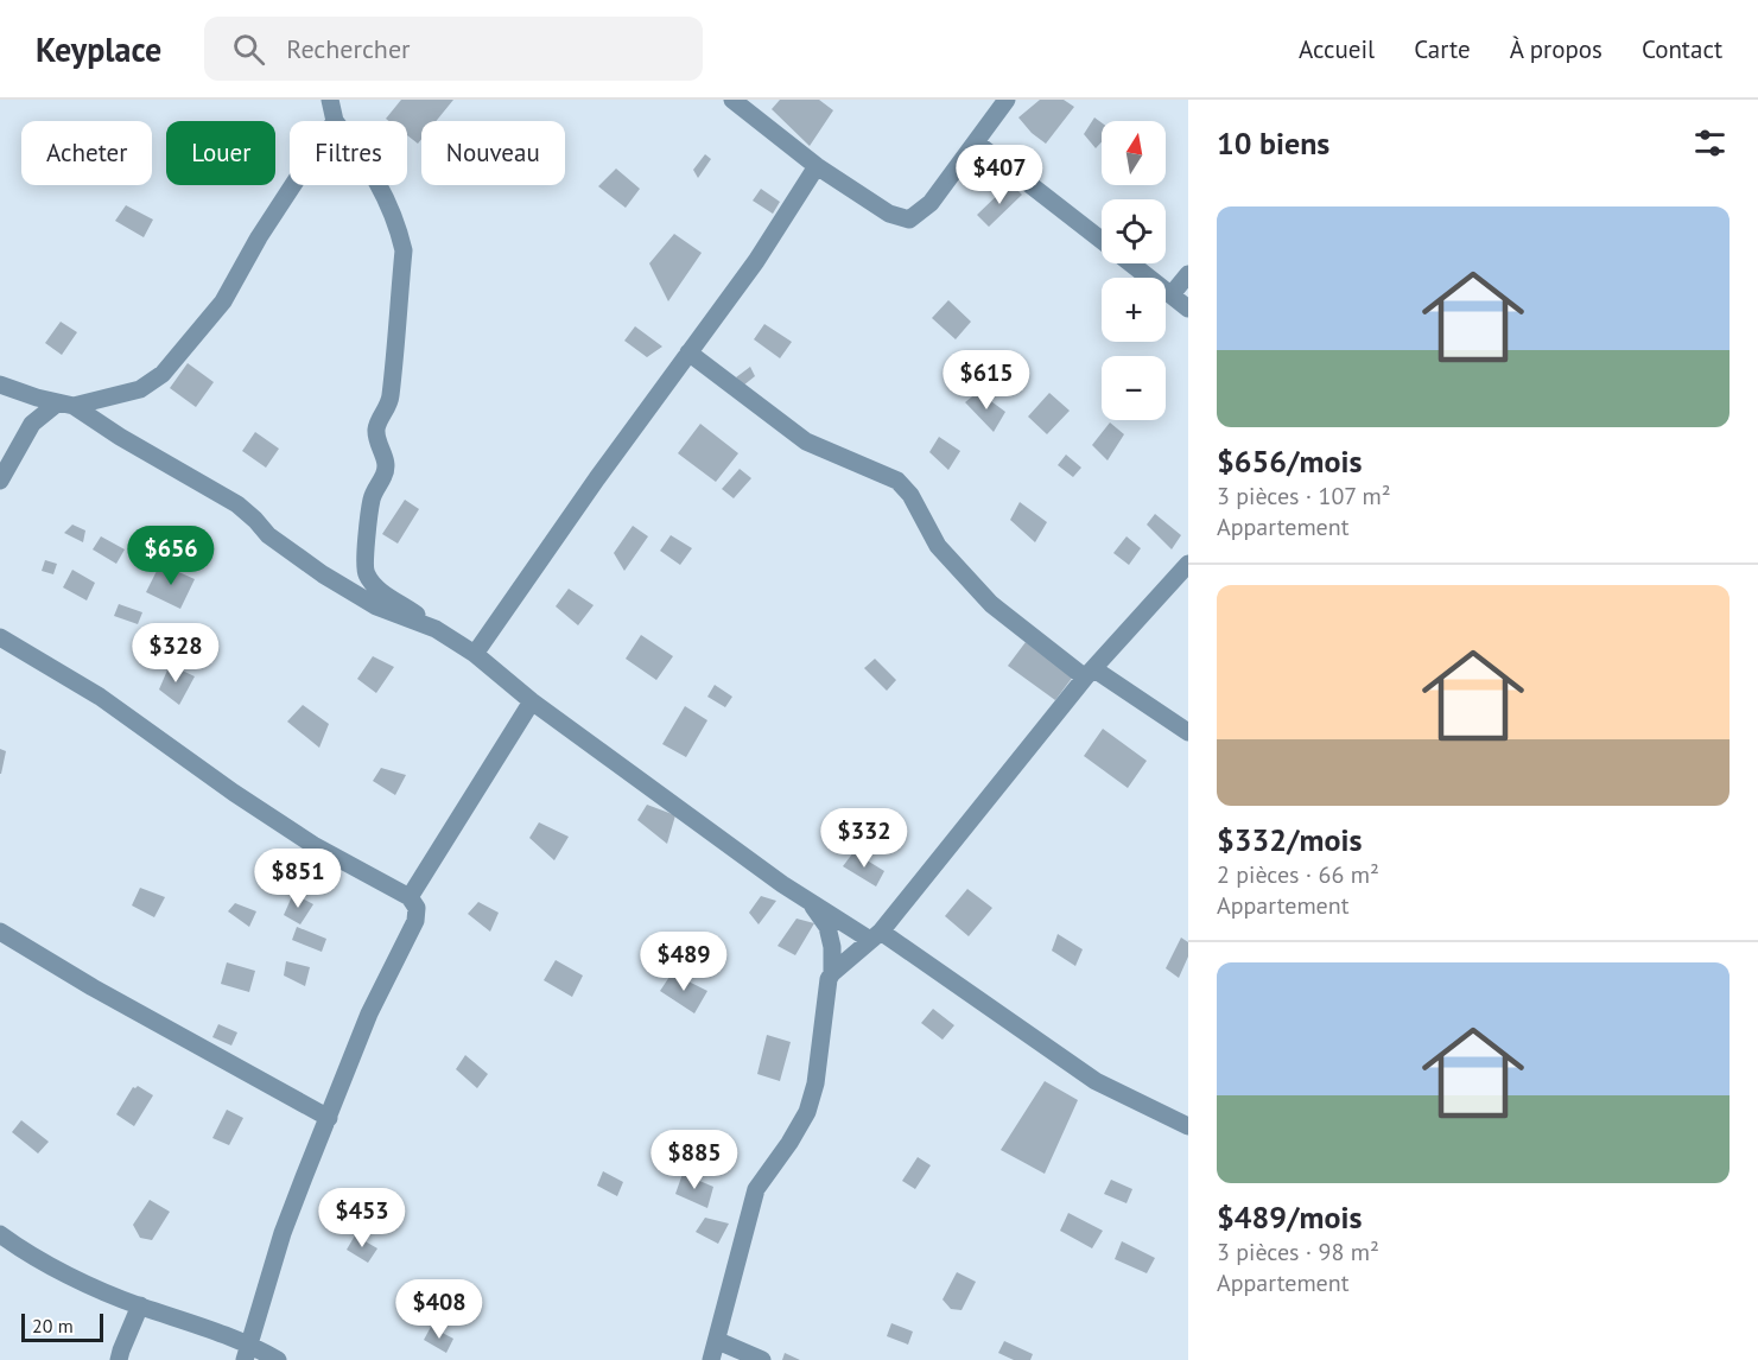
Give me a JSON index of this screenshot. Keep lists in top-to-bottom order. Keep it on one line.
{"scale_bar":"20 m","north":"top","page":{"header":"Keyplace","search":"Rechercher","nav":["Accueil","Carte","À propos","Contact"],"heading":"10 biens","map_buttons":["+","−"],"chip":["Acheter","Louer","Filtres","Nouveau"],"price":["$407","$615","$656","$328","$332","$851","$489","$885","$453","$408"],"list":[{"name":"$656/mois","note":"3 pièces · 107 m² · Appartement"},{"name":"$332/mois","note":"2 pièces · 66 m² · Appartement"},{"name":"$489/mois","note":"3 pièces · 98 m² · Appartement"}],"scale":"20 m"}}
